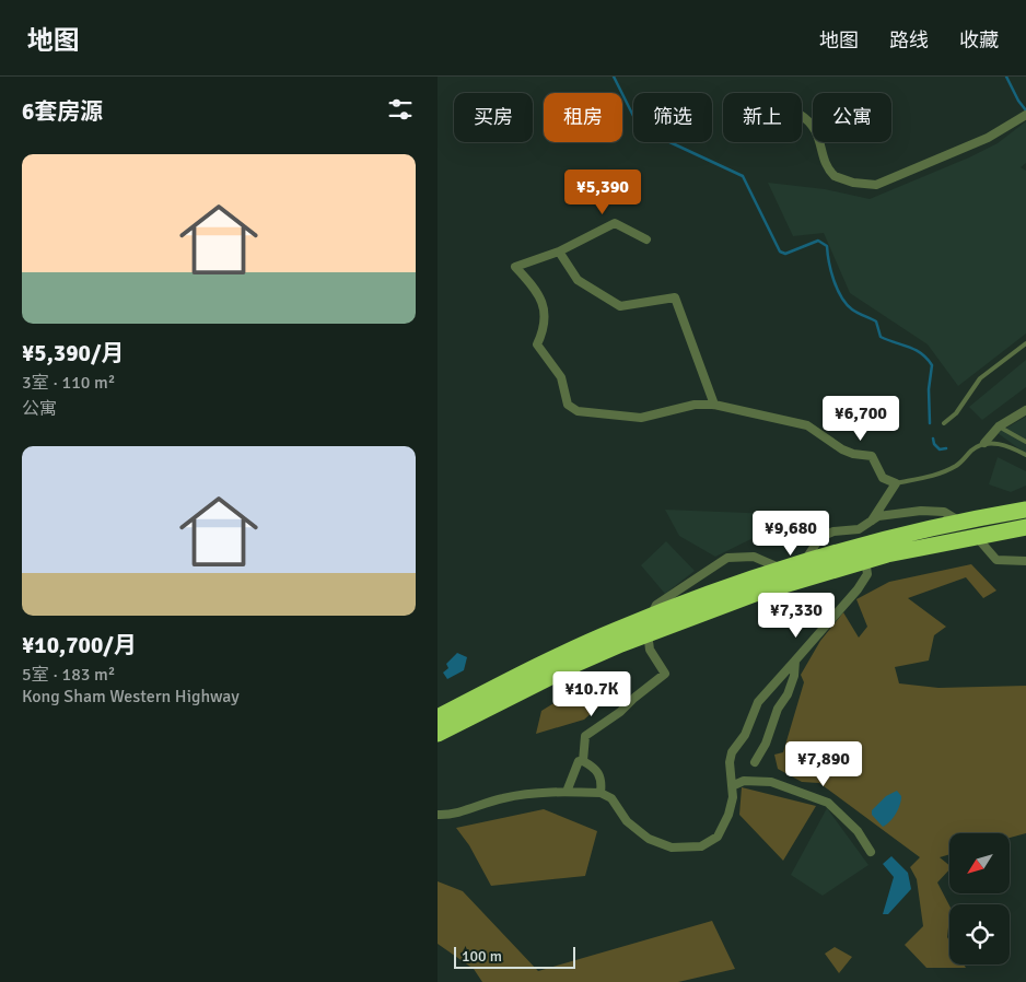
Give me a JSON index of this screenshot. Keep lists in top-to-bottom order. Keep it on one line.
{"scale_bar":"100 m","north":"bottom left","page":{"header":"地图","nav":["地图","路线","收藏"],"heading":"6套房源","chip":["买房","租房","筛选","新上","公寓"],"list":[{"name":"¥5,390/月","note":"3室 · 110 m² · 公寓"},{"name":"¥10,700/月","note":"5室 · 183 m² · Kong Sham Western Highway"}],"price":["¥5,390","¥6,700","¥9,680","¥7,330","¥10.7K","¥7,890"],"scale":"100 m"}}
